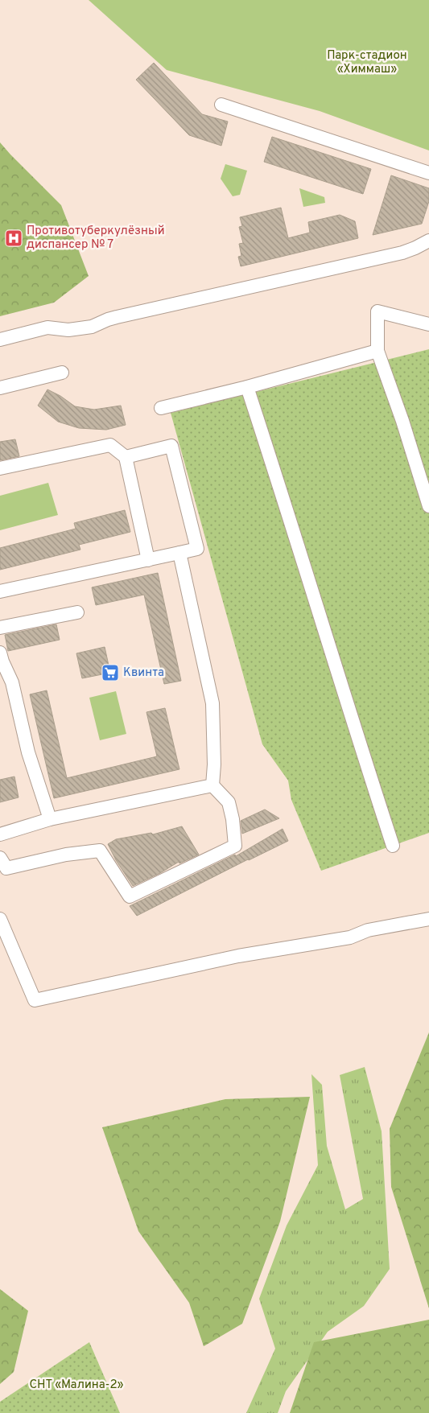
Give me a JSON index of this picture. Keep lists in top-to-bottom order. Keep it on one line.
{"parks":["Парк-стадион «Химмаш»","СНТ «Малина-2»"],"places":{"hospital":["Противотуберкулёзный диспансер № 7"],"supermarket":["Квинта"]}}
